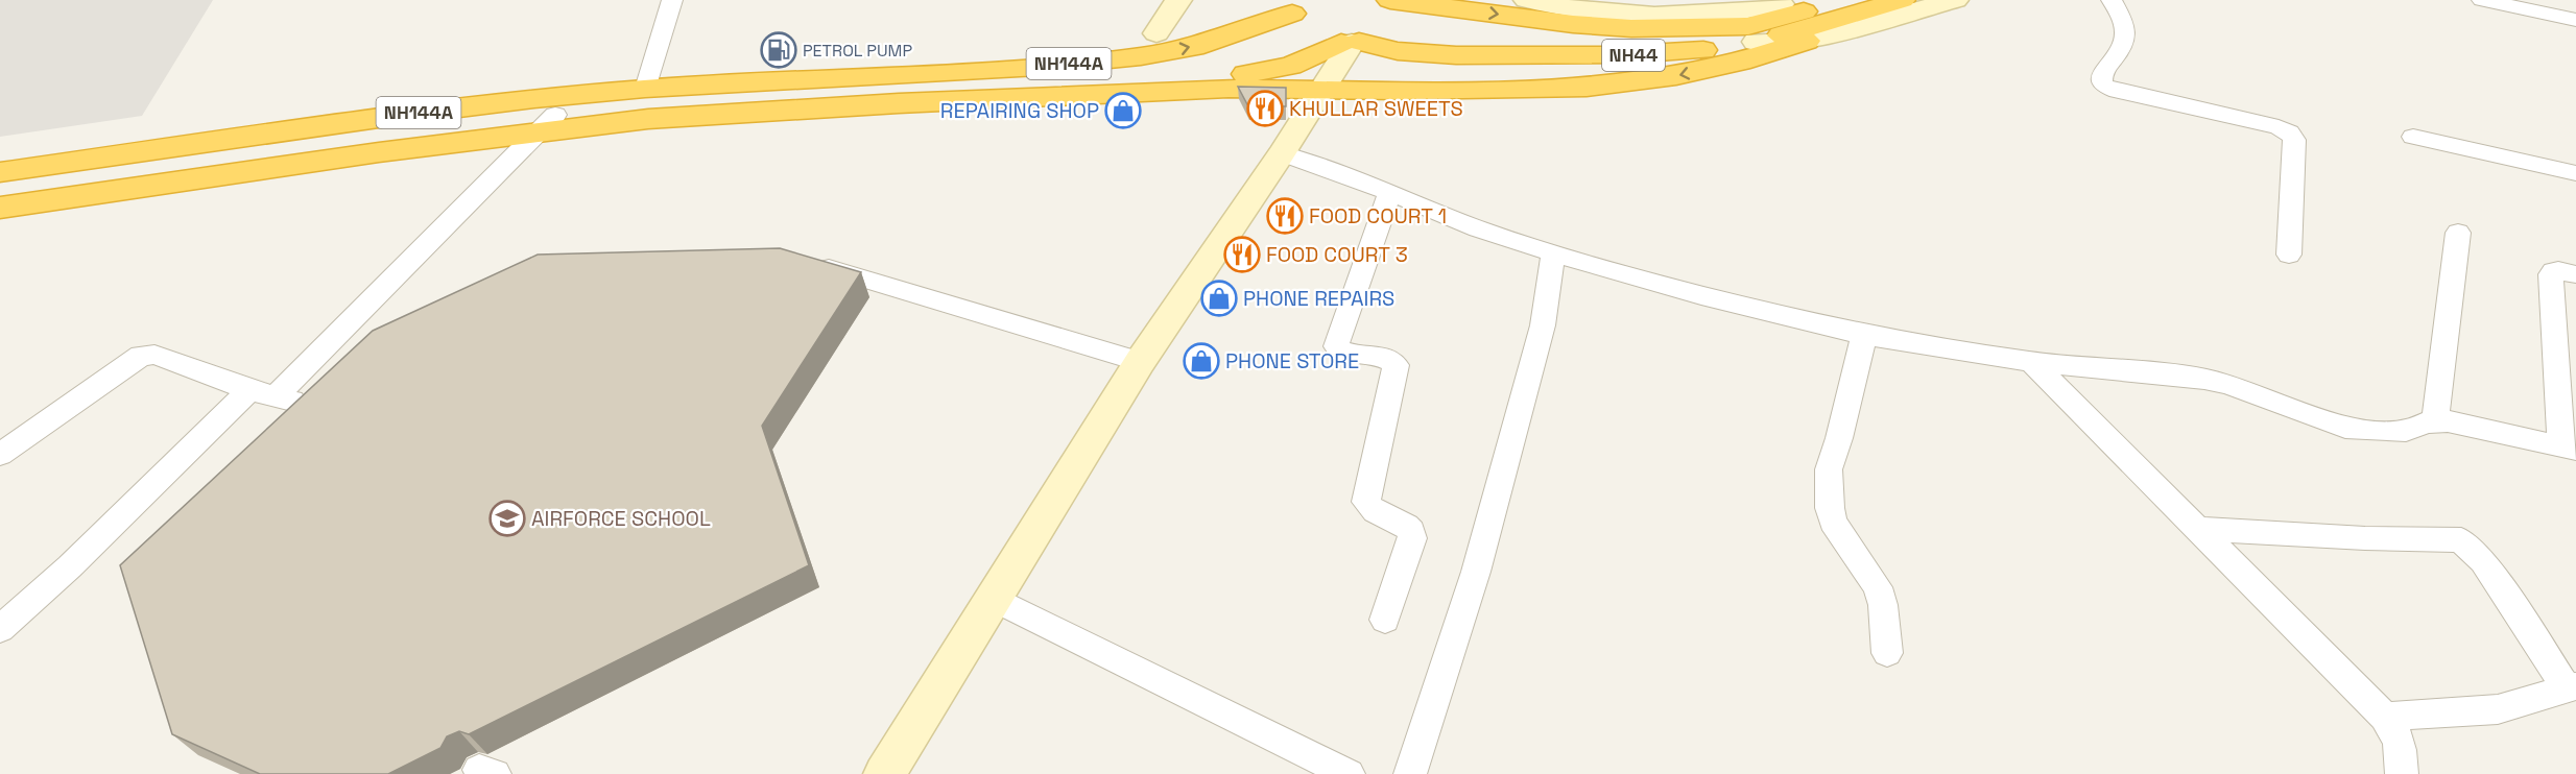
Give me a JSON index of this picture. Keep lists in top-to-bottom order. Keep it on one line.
{"streets":{"highway":["NH44","NH144A"]},"crossings":[["NH44","NH144A"]],"places":{"fuel station":["PETROL PUMP"],"restaurant":["KHULLAR SWEETS","FOOD COURT 1","FOOD COURT 3"],"shop":["REPAIRING SHOP","PHONE REPAIRS","PHONE STORE"],"school or university":["AIRFORCE SCHOOL"]}}
